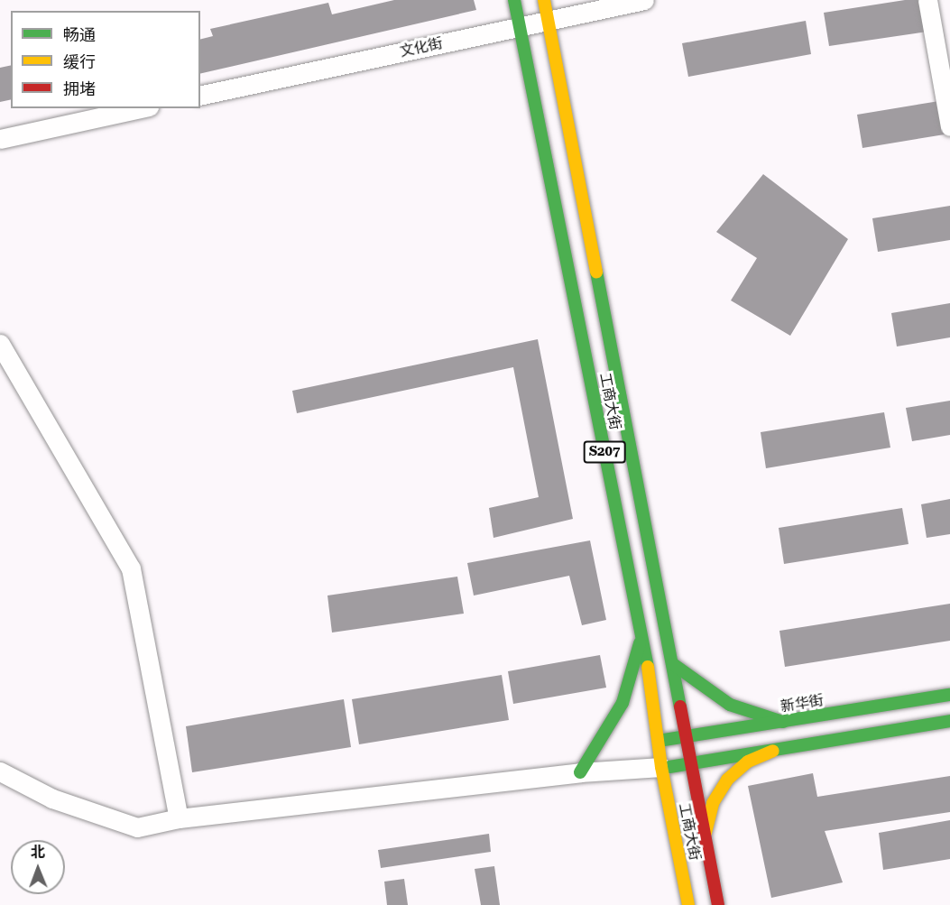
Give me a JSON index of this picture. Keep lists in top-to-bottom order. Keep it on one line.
{"streets":{"main road":["工商大街","S207","新华街"],"street":["文化街"]},"crossings":[["文化街","工商大街"],["工商大街","新华街"]],"legend":["畅通","缓行","拥堵"],"north":"top"}
